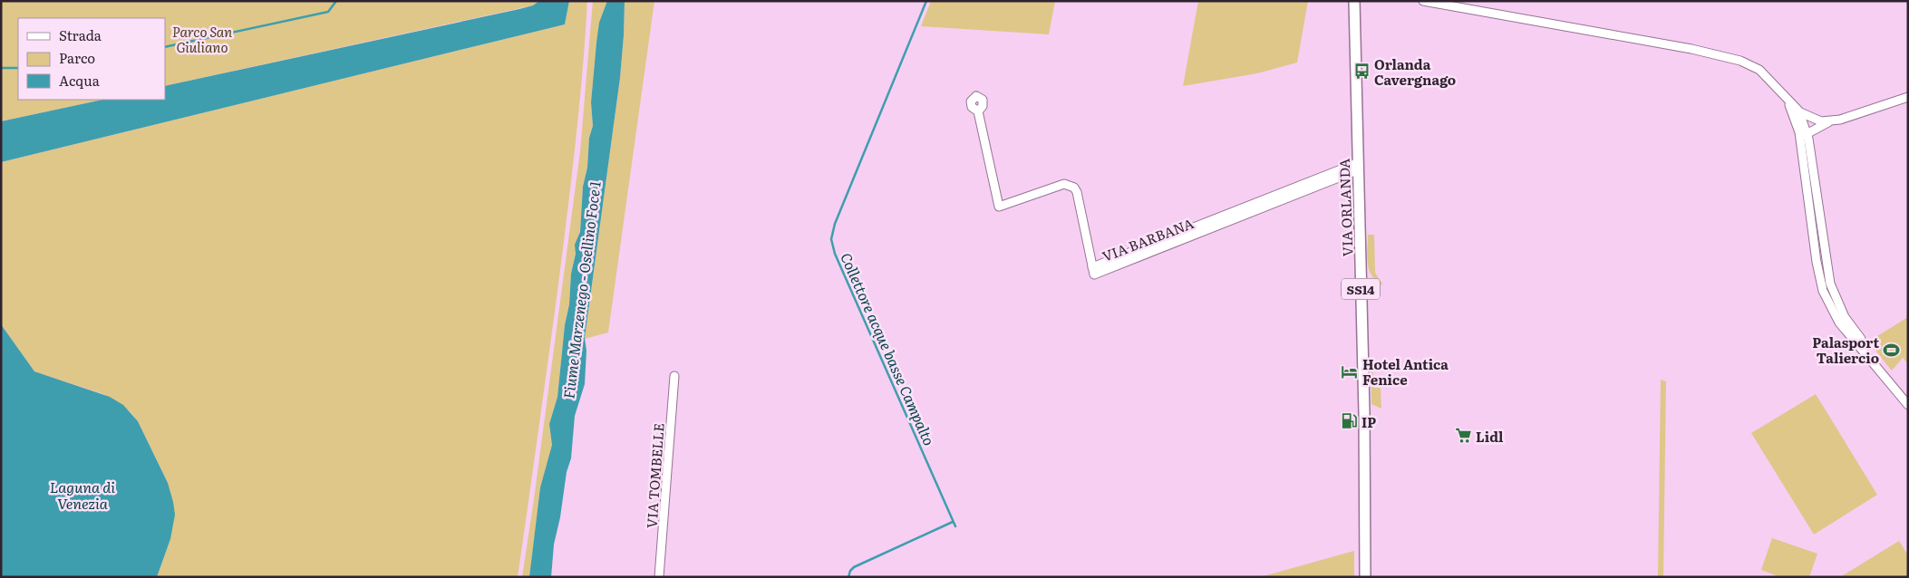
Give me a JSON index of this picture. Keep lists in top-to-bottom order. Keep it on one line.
{"streets":{"main road":["VIA ORLANDA","SS14"],"street":["VIA BARBANA","VIA TOMBELLE"]},"crossings":[["VIA ORLANDA","VIA BARBANA"]],"water":["Fiume Marzenego - Osellino Foce 1","Collettore acque basse Campalto","Laguna di Venezia"],"parks":["Parco San Giuliano"],"places":{"bus stop":["Orlanda Cavergnago"],"sports":["Palasport Taliercio"],"hotel":["Hotel Antica Fenice"],"fuel station":["IP"],"supermarket":["Lidl"]},"legend":["Strada","Parco","Acqua"]}
